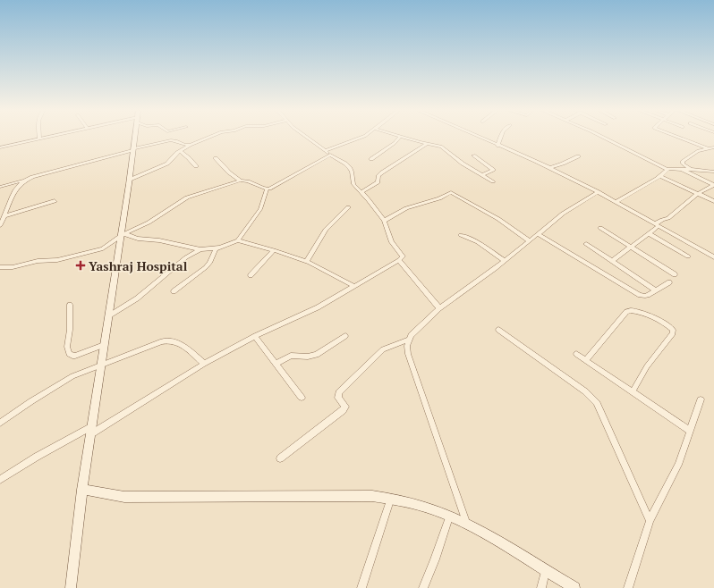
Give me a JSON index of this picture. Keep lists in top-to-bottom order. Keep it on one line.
{"places":{"health":["Yashraj Hospital"]}}
